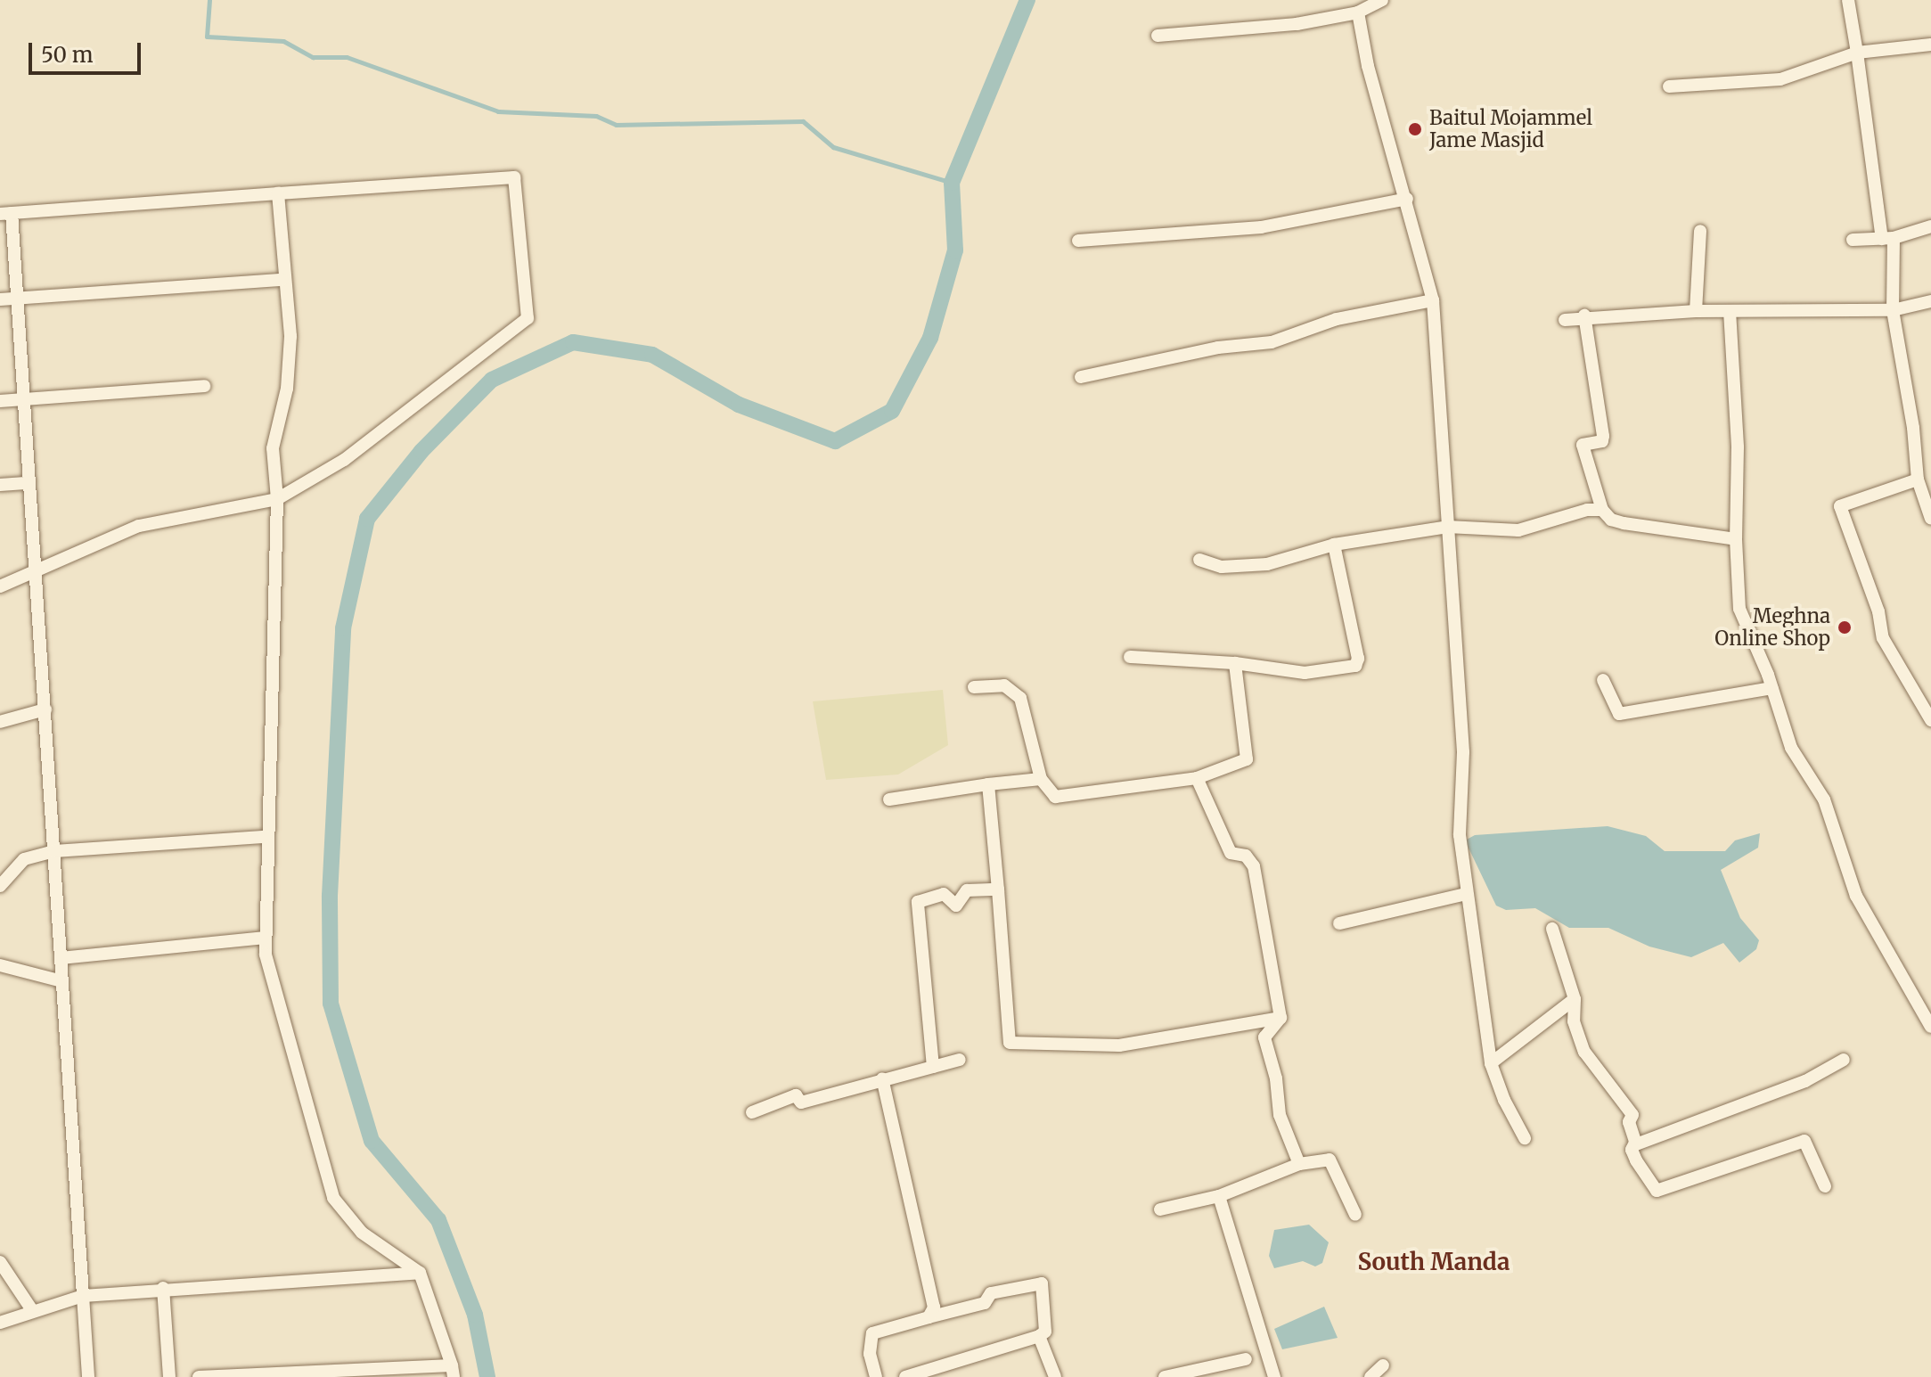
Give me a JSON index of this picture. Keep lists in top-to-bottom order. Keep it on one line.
{"districts":["South Manda"],"places":["Baitul Mojammel Jame Masjid","Meghna Online Shop"],"scale_bar":"50 m"}
